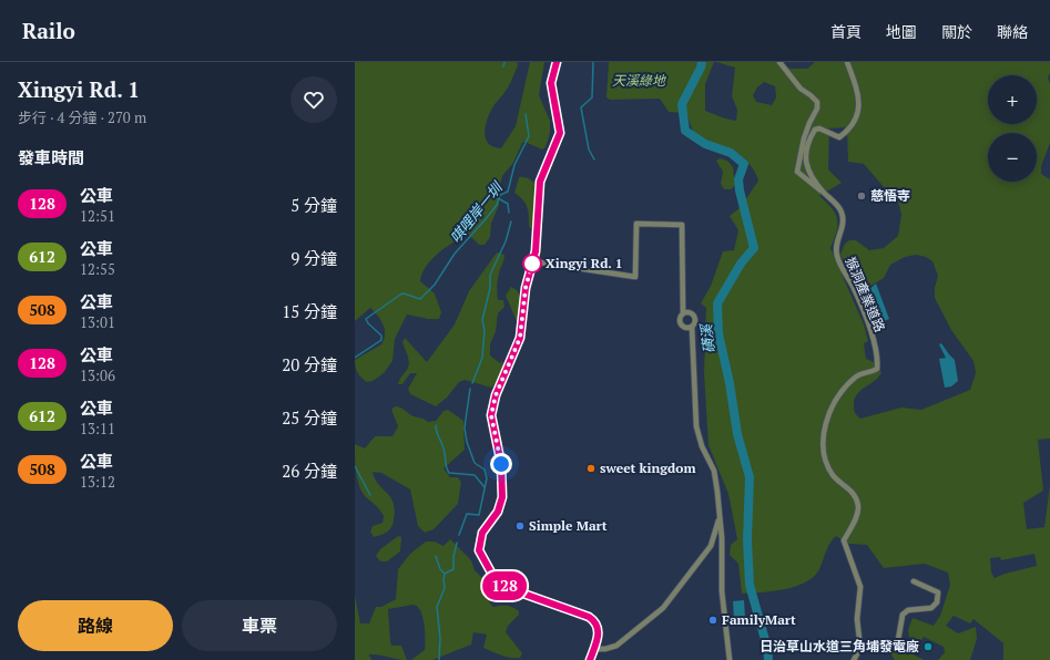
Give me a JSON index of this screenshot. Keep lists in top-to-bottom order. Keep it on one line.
{"streets":{"street":["猴洞產業道路"]},"water":["唭哩岸一圳","磺溪"],"parks":["天溪綠地"],"places":["慈悟寺","Xingyi Rd. 1","sweet kingdom","Simple Mart","FamilyMart","日治草山水道三角埔發電廠"],"lines":["bus line 128"],"page":{"header":"Railo","nav":["首頁","地圖","關於","聯絡"],"heading":[["Xingyi Rd. 1","步行 · 4 分鐘 · 270 m"],"發車時間"],"on_map":"128","map_buttons":["+","−"],"list":[{"mark":"128","name":"公車","note":"12:51","value":"5 分鐘"},{"mark":"612","name":"公車","note":"12:55","value":"9 分鐘"},{"mark":"508","name":"公車","note":"13:01","value":"15 分鐘"},{"mark":"128","name":"公車","note":"13:06","value":"20 分鐘"},{"mark":"612","name":"公車","note":"13:11","value":"25 分鐘"},{"mark":"508","name":"公車","note":"13:12","value":"26 分鐘"}],"buttons":["路線","車票"]}}
